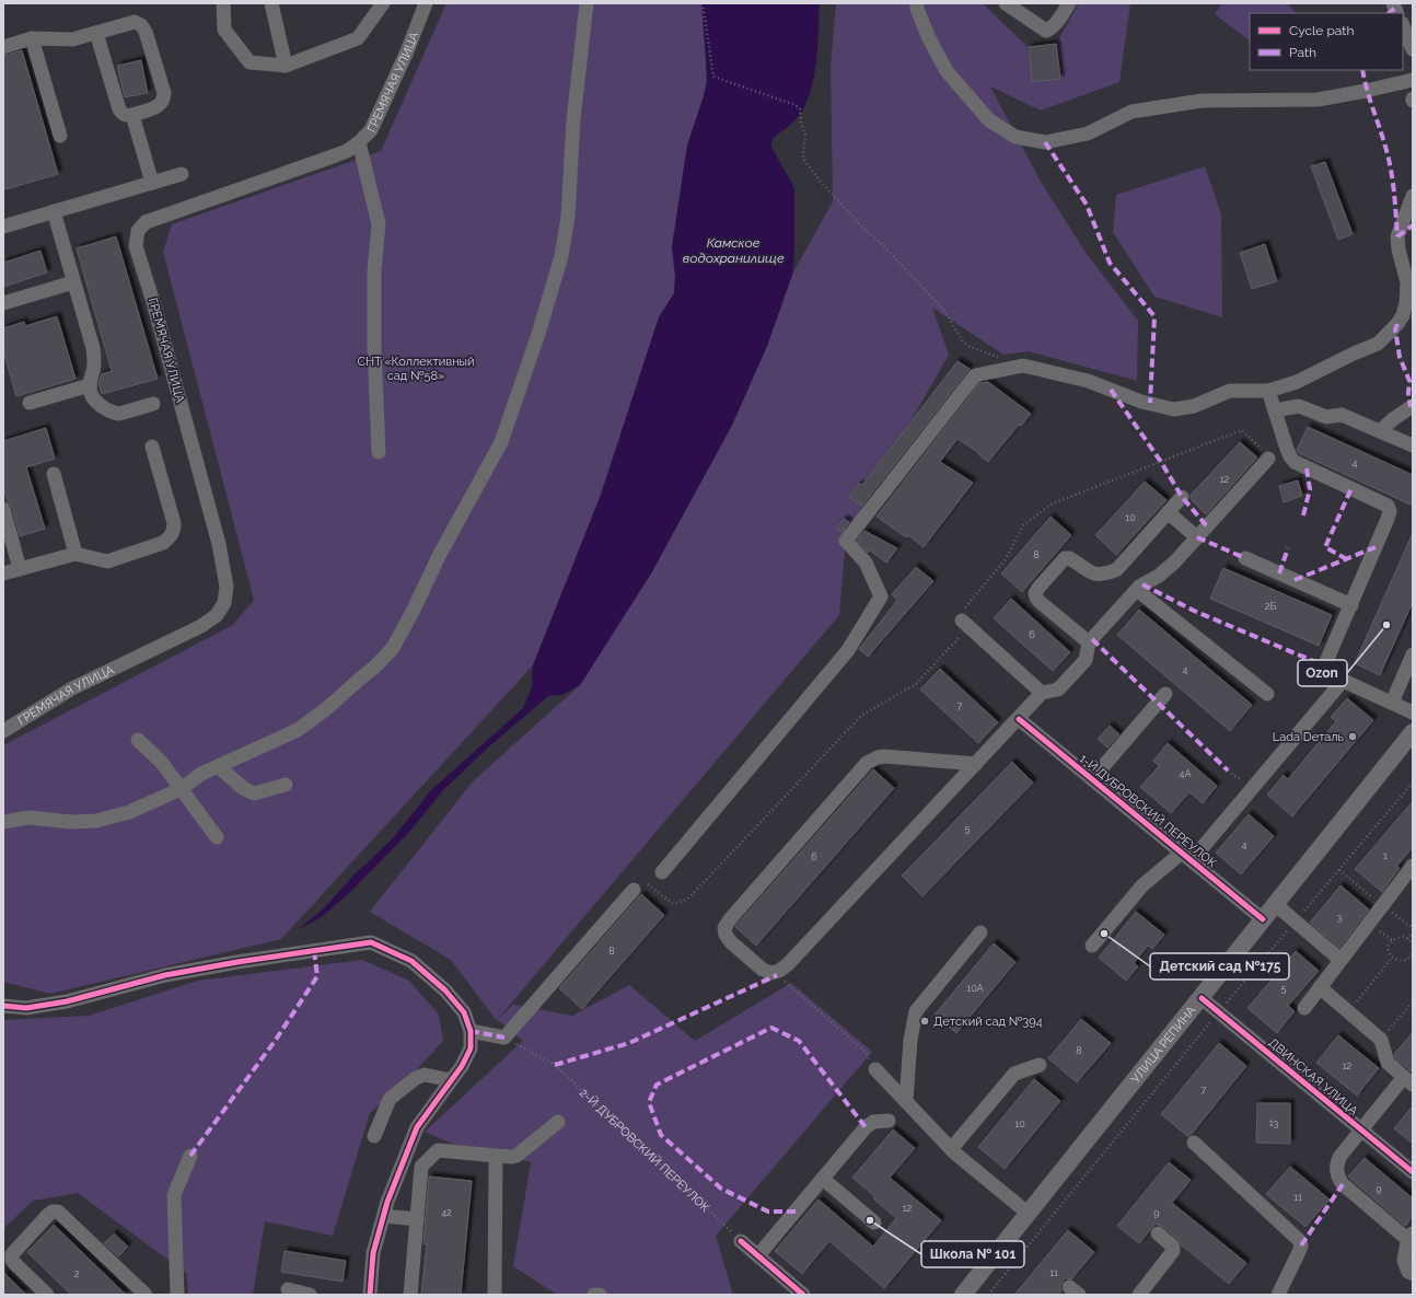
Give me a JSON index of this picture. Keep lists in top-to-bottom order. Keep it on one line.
{"streets":{"main road":["УЛИЦА РЕПИНА"],"street":["ГРЕМЯЧАЯ УЛИЦА","1-Й ДУБРОВСКИЙ ПЕРЕУЛОК","ДВИНСКАЯ УЛИЦА"],"path":["2-Й ДУБРОВСКИЙ ПЕРЕУЛОК"]},"crossings":[["1-Й ДУБРОВСКИЙ ПЕРЕУЛОК","УЛИЦА РЕПИНА"],["УЛИЦА РЕПИНА","ДВИНСКАЯ УЛИЦА"]],"water":["Камское водохранилище"],"parks":["СНТ «Коллективный сад №58»"],"places":["Ozon","Lada Dеталь","Детский сад №175","Детский сад №394","Школа № 101"],"house_numbers":["4","12","10","8","2Б","6","4","7","4А","5","4","1","6","3","8","10А","5","8","12","7","13","10","9","11","12","42","9","11","2"],"legend":["Cycle path","Path"]}
